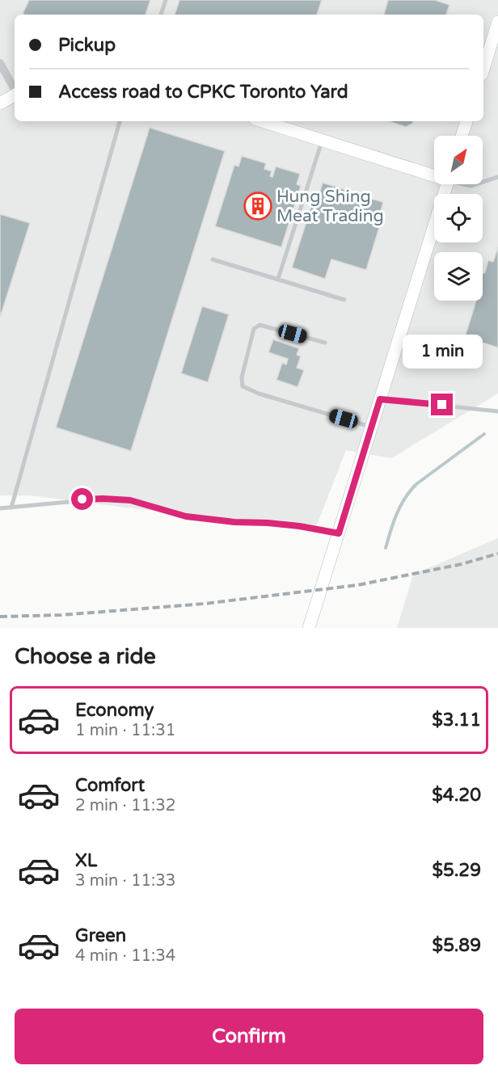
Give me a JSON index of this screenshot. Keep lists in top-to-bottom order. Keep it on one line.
{"places":{"building":["Hung Shing Meat Trading"]},"north":"top right","page":{"banner":["Pickup","Access road to CPKC Toronto Yard"],"bubble":"1 min","heading":"Choose a ride","list":[{"name":"Economy","note":"1 min · 11:31","value":"$3.11"},{"name":"Comfort","note":"2 min · 11:32","value":"$4.20"},{"name":"XL","note":"3 min · 11:33","value":"$5.29"},{"name":"Green","note":"4 min · 11:34","value":"$5.89"}],"buttons":"Confirm"}}
